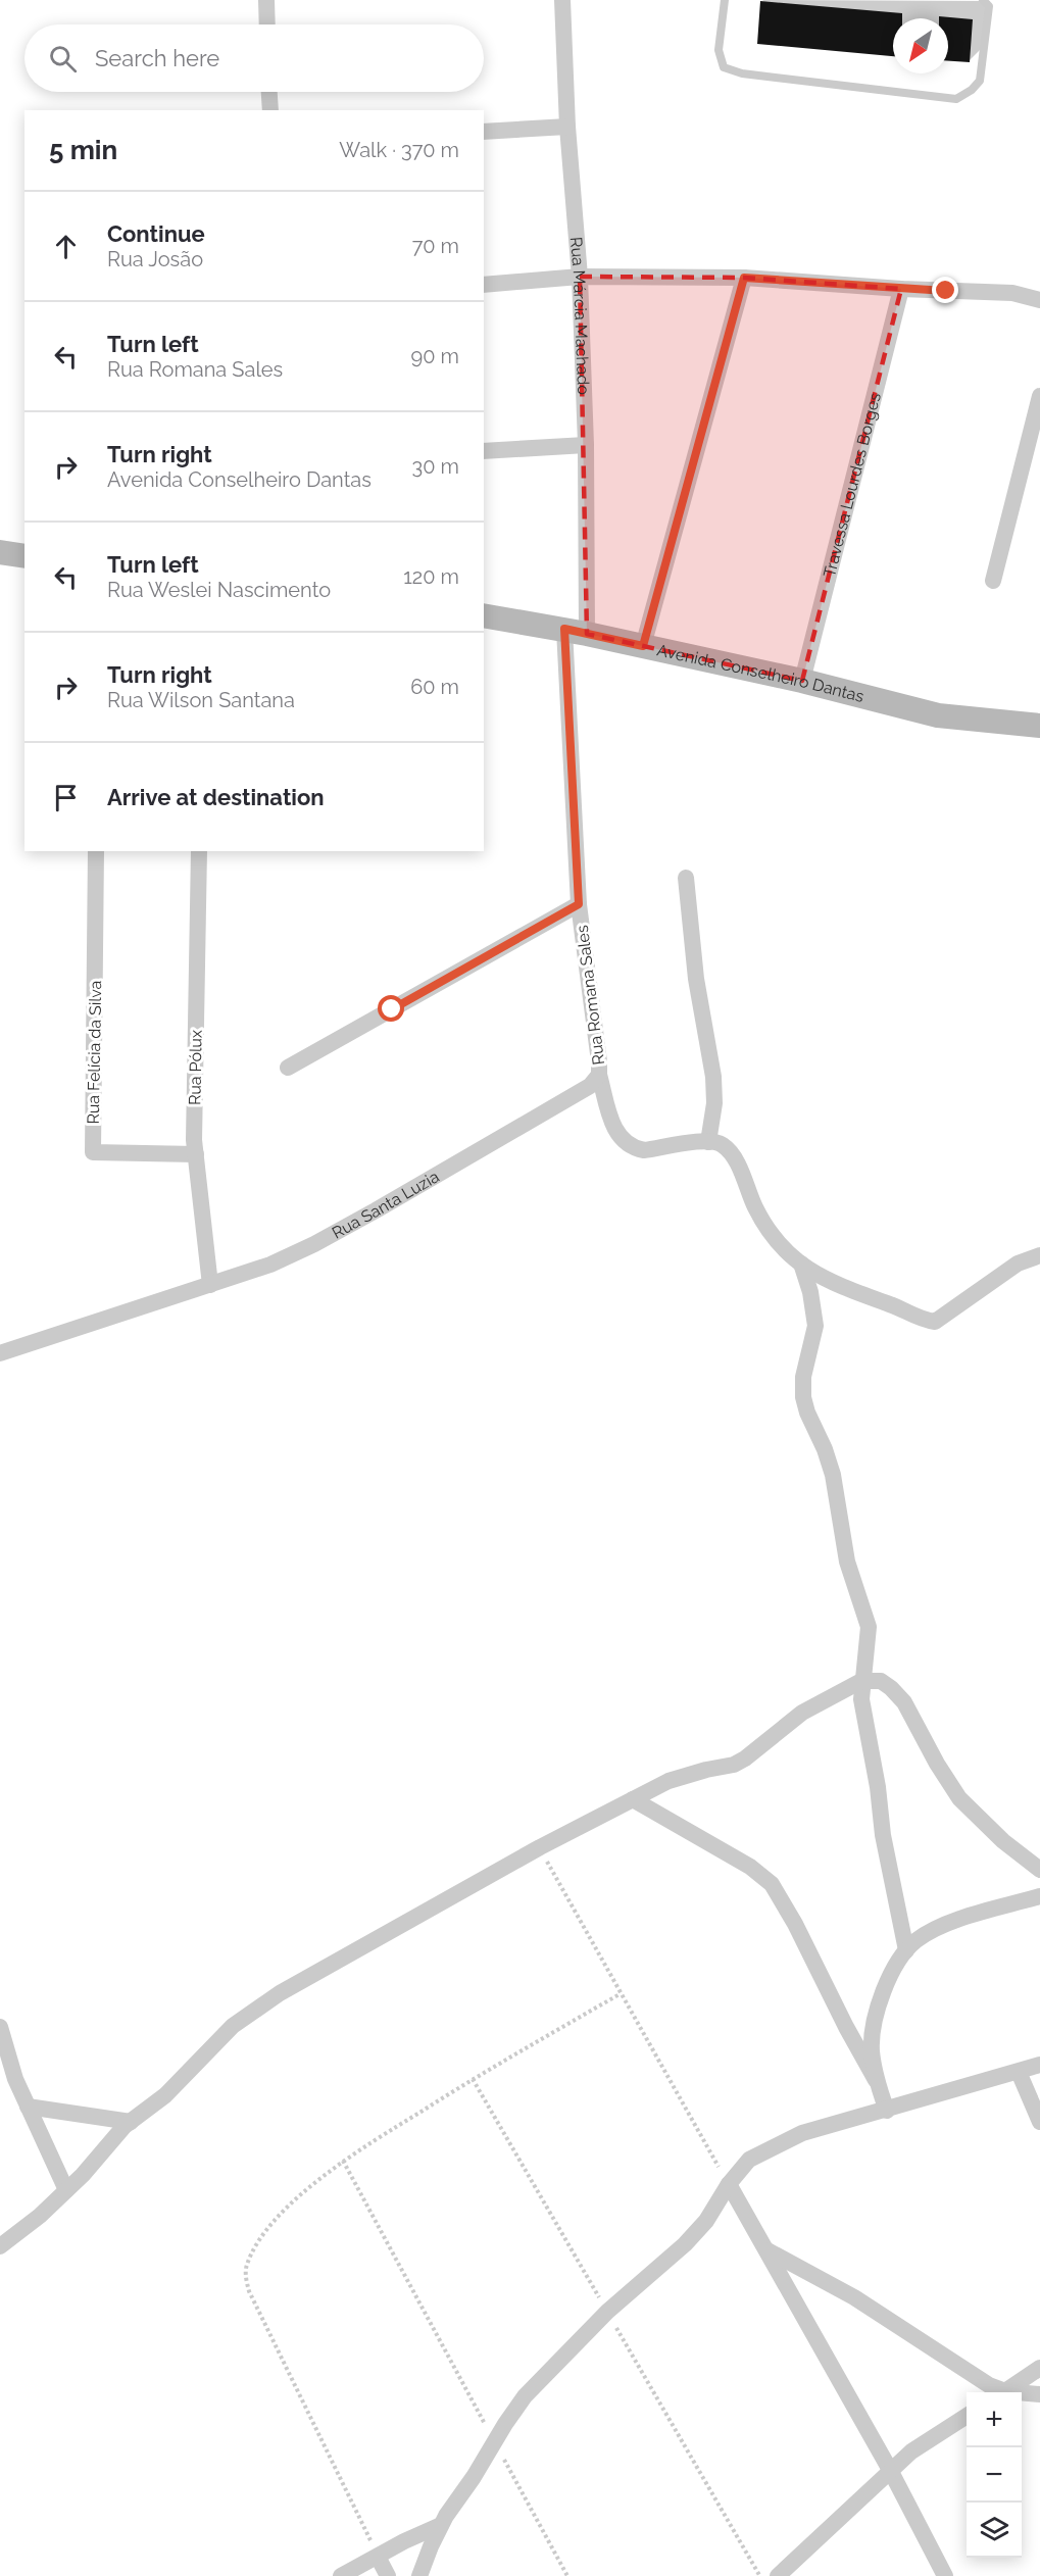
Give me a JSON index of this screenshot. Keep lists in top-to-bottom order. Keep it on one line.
{"streets":{"street":["Rua Márcia Machado","Travessa Lourdes Borges","Avenida Conselheiro Dantas","Rua Romana Sales","Rua Felícia da Silva","Rua Pólux","Rua Santa Luzia"]},"crossings":[["Rua Márcia Machado","Avenida Conselheiro Dantas"],["Rua Márcia Machado","Rua Romana Sales"],["Travessa Lourdes Borges","Avenida Conselheiro Dantas"],["Avenida Conselheiro Dantas","Rua Romana Sales"],["Rua Romana Sales","Rua Santa Luzia"],["Rua Felícia da Silva","Rua Pólux"],["Rua Pólux","Rua Santa Luzia"]],"north":"bottom left","page":{"search":"Search here","heading":["5 min","Walk · 370 m"],"list":[["Continue","Rua Josão","70 m"],["Turn left","Rua Romana Sales","90 m"],["Turn right","Avenida Conselheiro Dantas","30 m"],["Turn left","Rua Weslei Nascimento","120 m"],["Turn right","Rua Wilson Santana","60 m"],"Arrive at destination"],"map_buttons":["+","−"]}}
